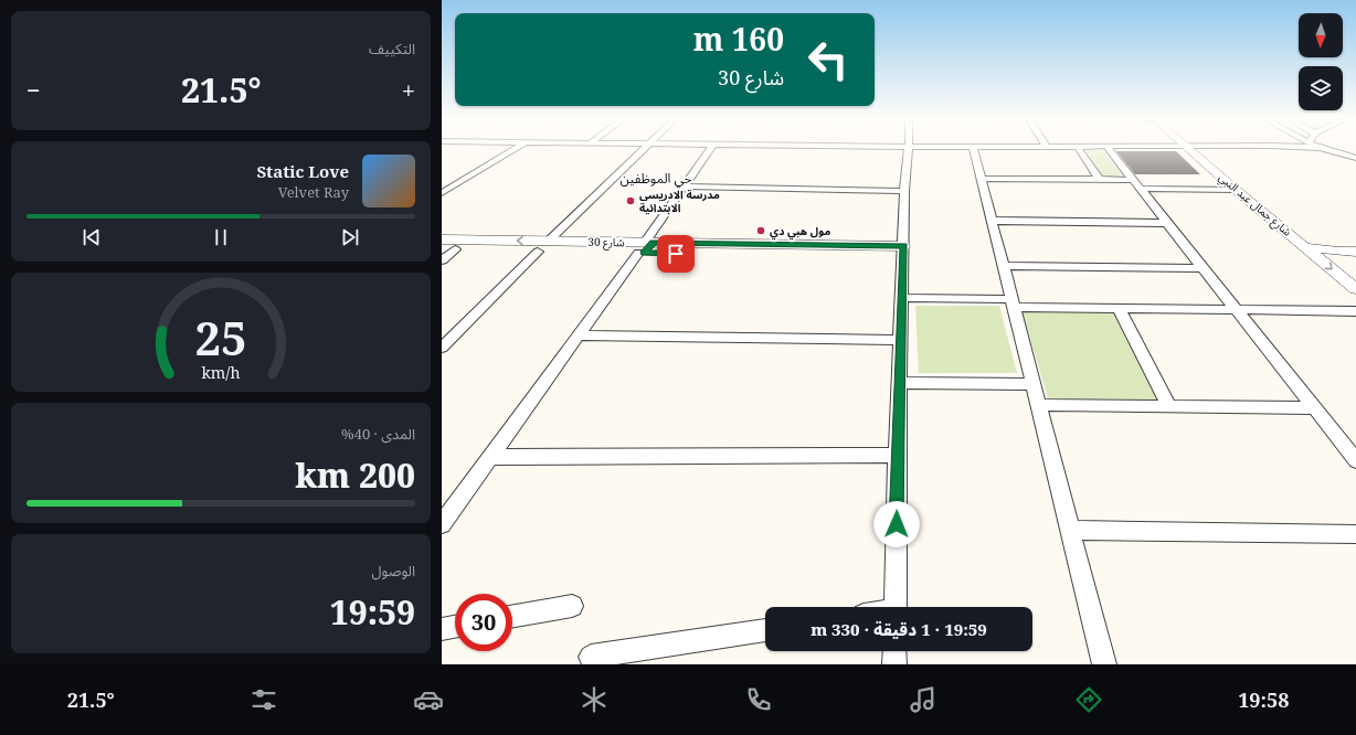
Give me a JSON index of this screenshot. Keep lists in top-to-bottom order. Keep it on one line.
{"streets":{"street":["شارع جمال عبد النبي","شارع 30"]},"districts":["حي الموظفين"],"places":["مدرسة الادريسي الابتدائية","مول هبي دي"],"north":"bottom","page":{"tile":["التكييف",["المدى · 40%","200 km"],["الوصول","19:59"]],"turn":["160 m","شارع 30"],"heat":["−","21.5°","+"],"song":["Static Love","Velvet Ray"],"limit":"30","trip":"19:59 · 1 دقيقة · 330 m","tabs":["19:58","21.5°"],"gauge":["25","km/h"]}}
